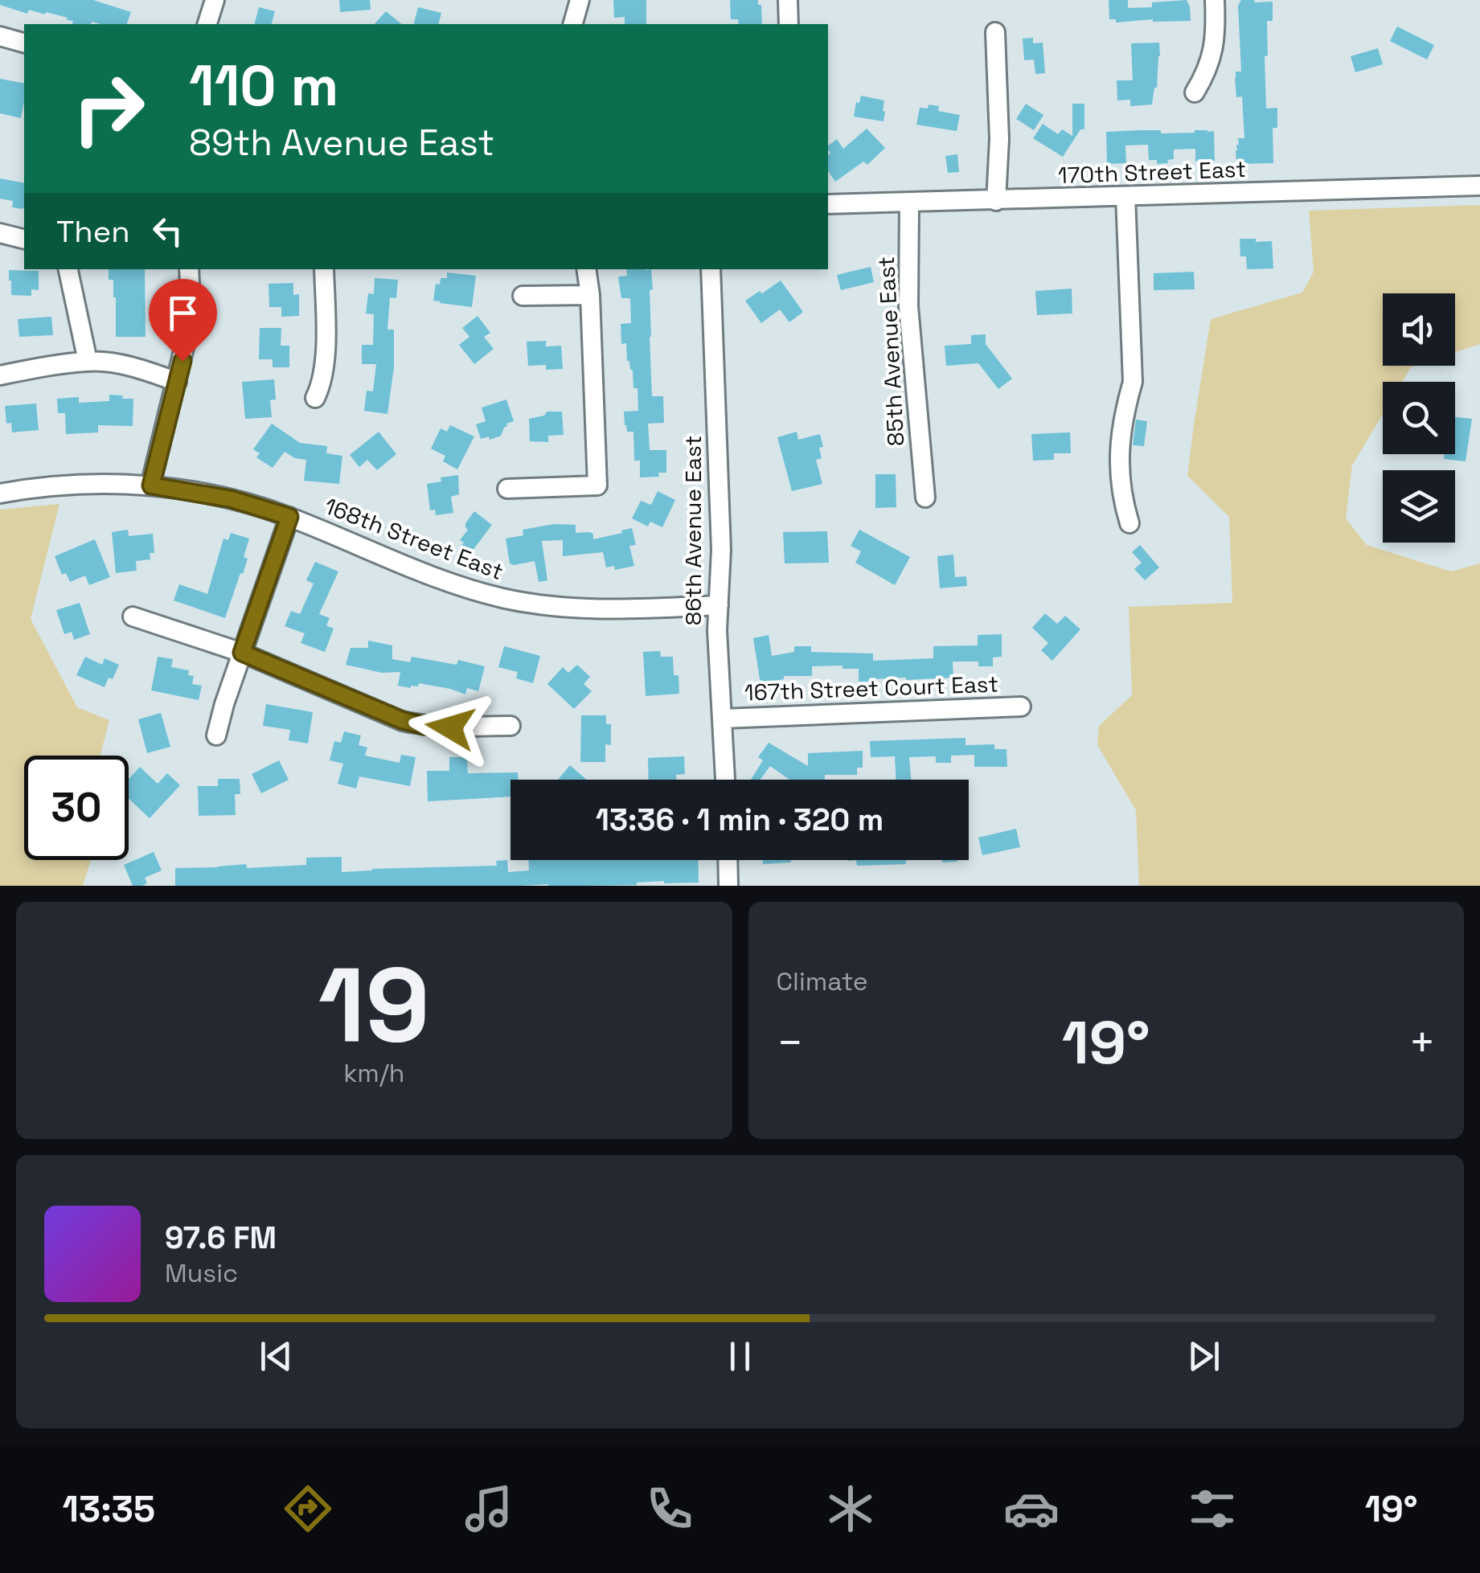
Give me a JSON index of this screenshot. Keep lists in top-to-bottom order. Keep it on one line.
{"streets":{"street":["170th Street East","85th Avenue East","86th Avenue East","168th Street East","167th Street Court East"]},"crossings":[["170th Street East","85th Avenue East"],["86th Avenue East","168th Street East"],["86th Avenue East","167th Street Court East"]],"page":{"turn":["110 m","89th Avenue East"],"then":"Then","limit":"30","trip":"13:36 · 1 min · 320 m","tile":[["19","km/h"],"Climate"],"heat":["−","19°","+"],"song":["97.6 FM","Music"],"tabs":["13:35","19°"]}}
